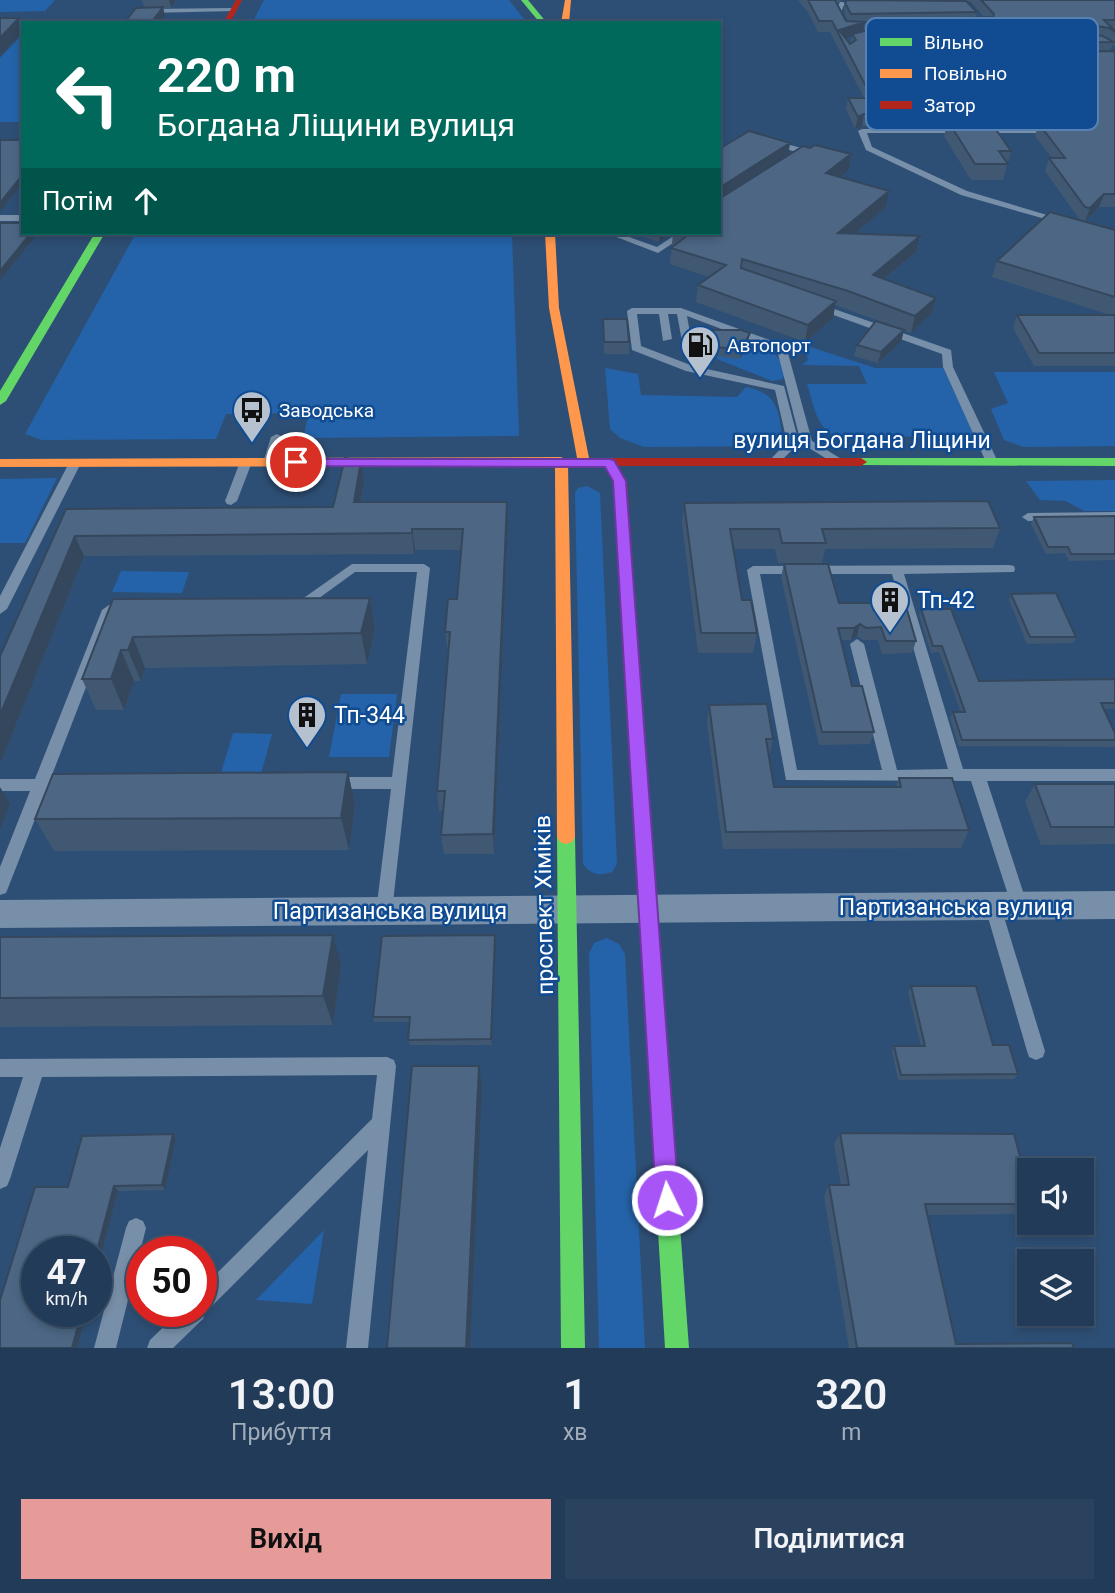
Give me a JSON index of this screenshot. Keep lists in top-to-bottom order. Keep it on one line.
{"streets":{"main road":["вулиця Богдана Ліщини","проспект Хіміків"],"street":["Партизанська вулиця"]},"crossings":[["вулиця Богдана Ліщини","проспект Хіміків"],["проспект Хіміків","Партизанська вулиця"]],"places":{"fuel station":["Автопорт"],"bus stop":["Заводська"],"building":["Тп-42","Тп-344"]},"legend":["Вільно","Повільно","Затор"],"page":{"turn":["220 m","Богдана Ліщини вулиця"],"then":"Потім","speed":"47 km/h","limit":"50","eta":["13:00","Прибуття","1","хв","320","m"],"buttons":["Вихід","Поділитися"]}}
